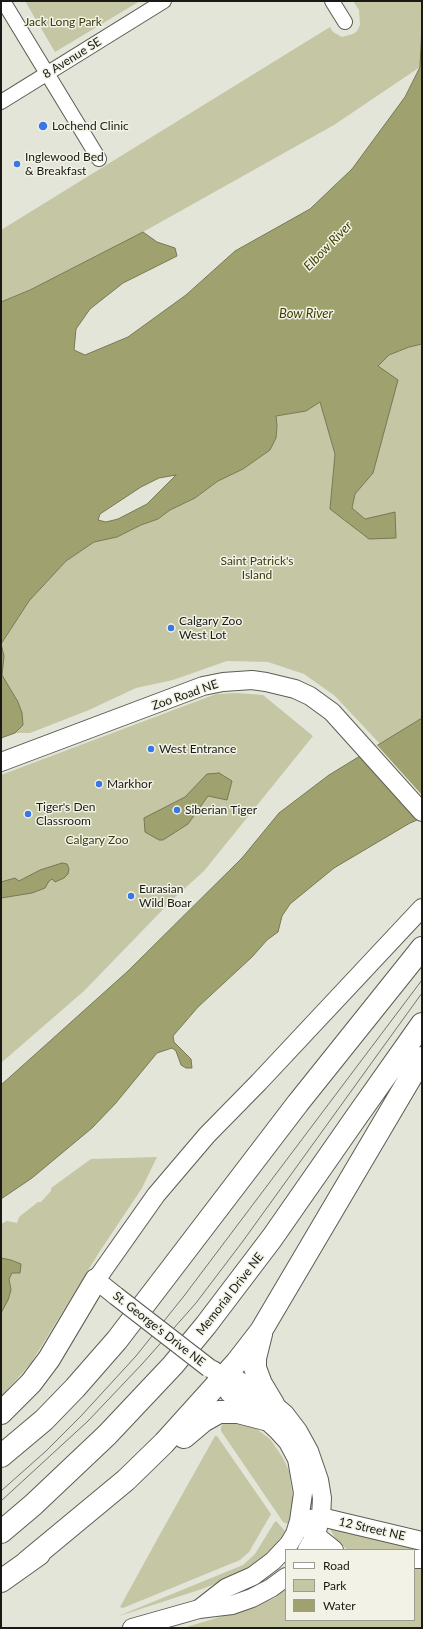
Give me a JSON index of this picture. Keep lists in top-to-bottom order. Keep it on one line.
{"streets":{"highway":["Memorial Drive NE"],"street":["8 Avenue SE","Zoo Road NE","St. George's Drive NE","12 Street NE"]},"crossings":[["St. George's Drive NE","12 Street NE"]],"water":["Elbow River","Bow River"],"parks":["Jack Long Park","Saint Patrick's Island","Calgary Zoo"],"places":["Lochend Clinic","Inglewood Bed & Breakfast","Calgary Zoo West Lot","West Entrance","Markhor","Siberian Tiger","Tiger's Den Classroom","Eurasian Wild Boar"],"legend":["Road","Park","Water"]}
